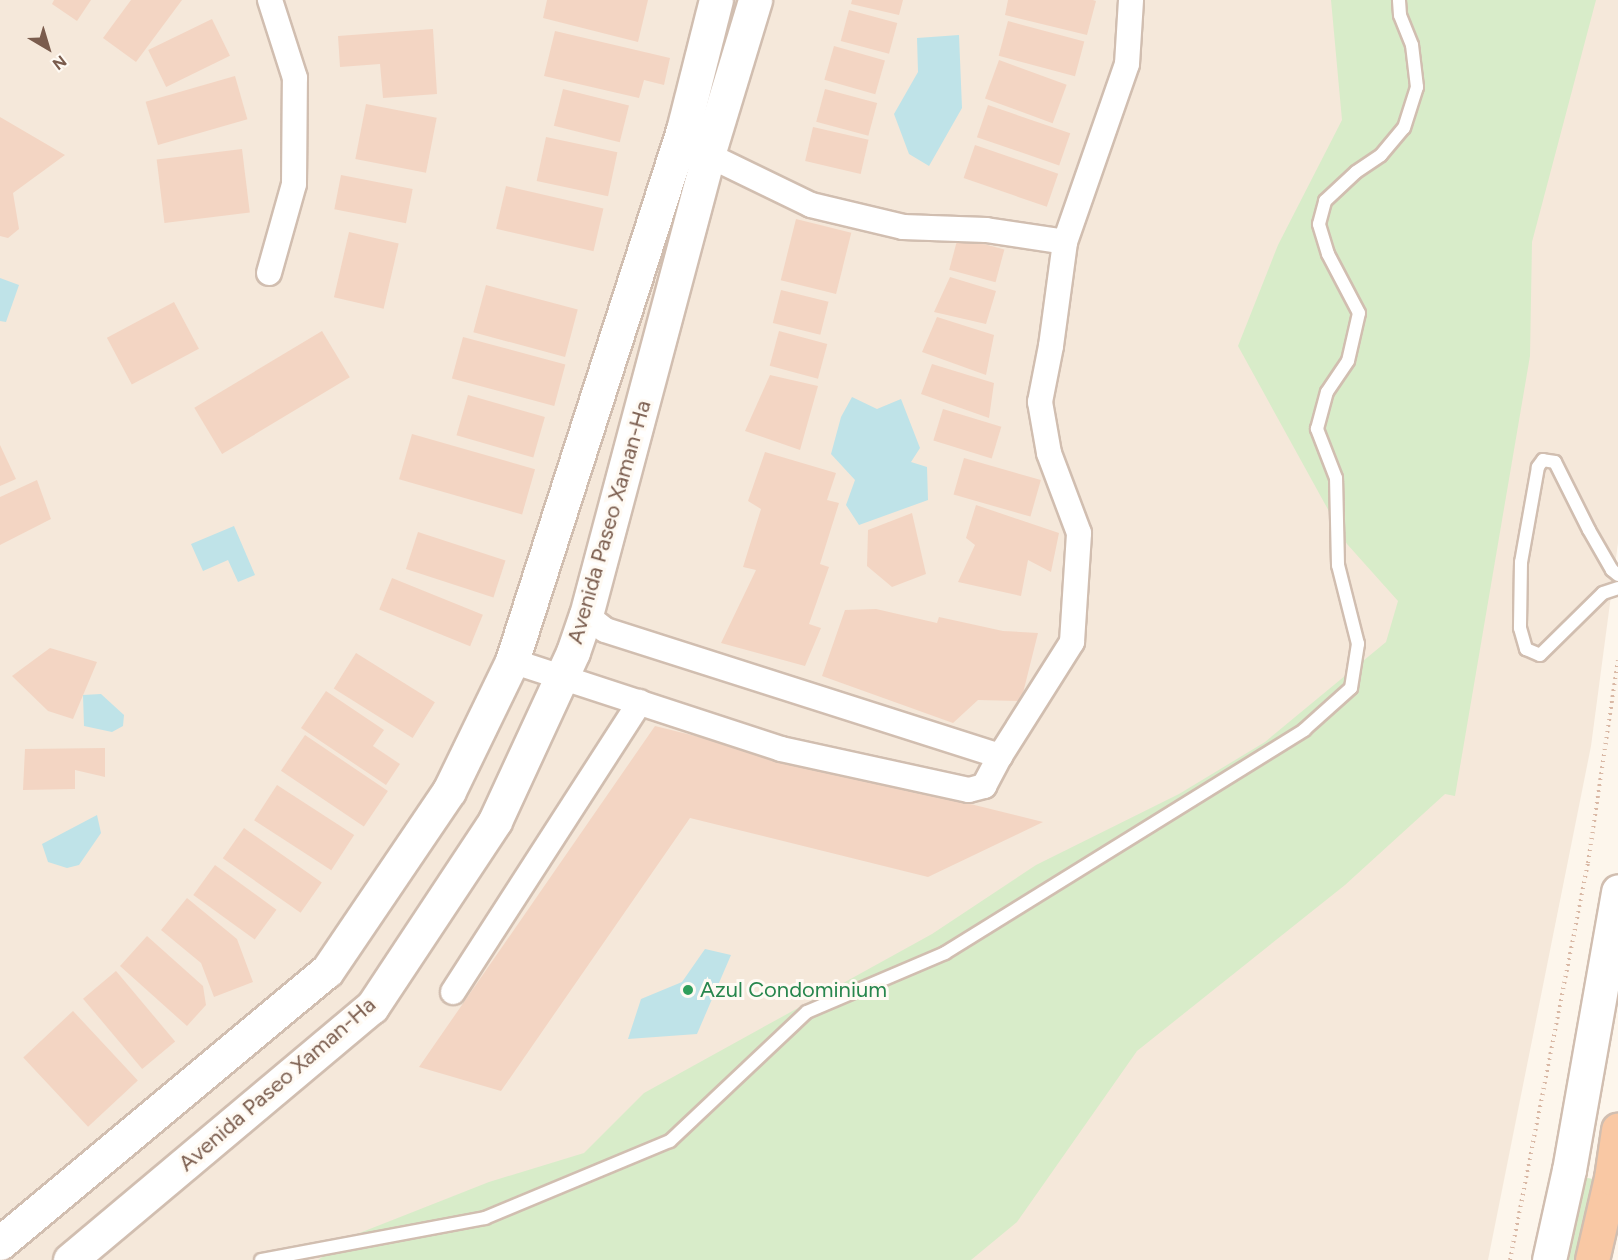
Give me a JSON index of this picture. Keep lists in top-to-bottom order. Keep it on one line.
{"streets":{"main road":["Avenida Paseo Xaman-Ha"]},"places":["Azul Condominium"],"north":"bottom right"}
